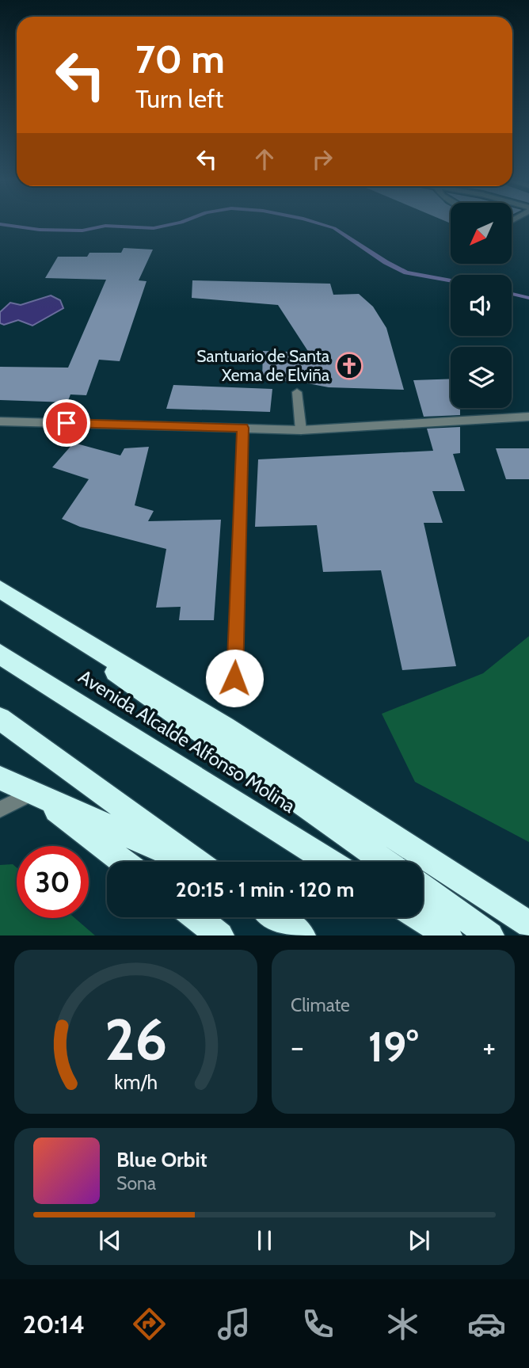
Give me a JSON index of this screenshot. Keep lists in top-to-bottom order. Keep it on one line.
{"streets":{"highway":["Avenida Alcalde Alfonso Molina"]},"places":{"church":["Santuario de Santa Xema de Elviña"]},"north":"bottom left","page":{"turn":["70 m","Turn left"],"limit":"30","trip":"20:15 · 1 min · 120 m","tile":"Climate","heat":["−","19°","+"],"song":["Blue Orbit","Sona"],"tabs":"20:14","gauge":["26","km/h"]}}
